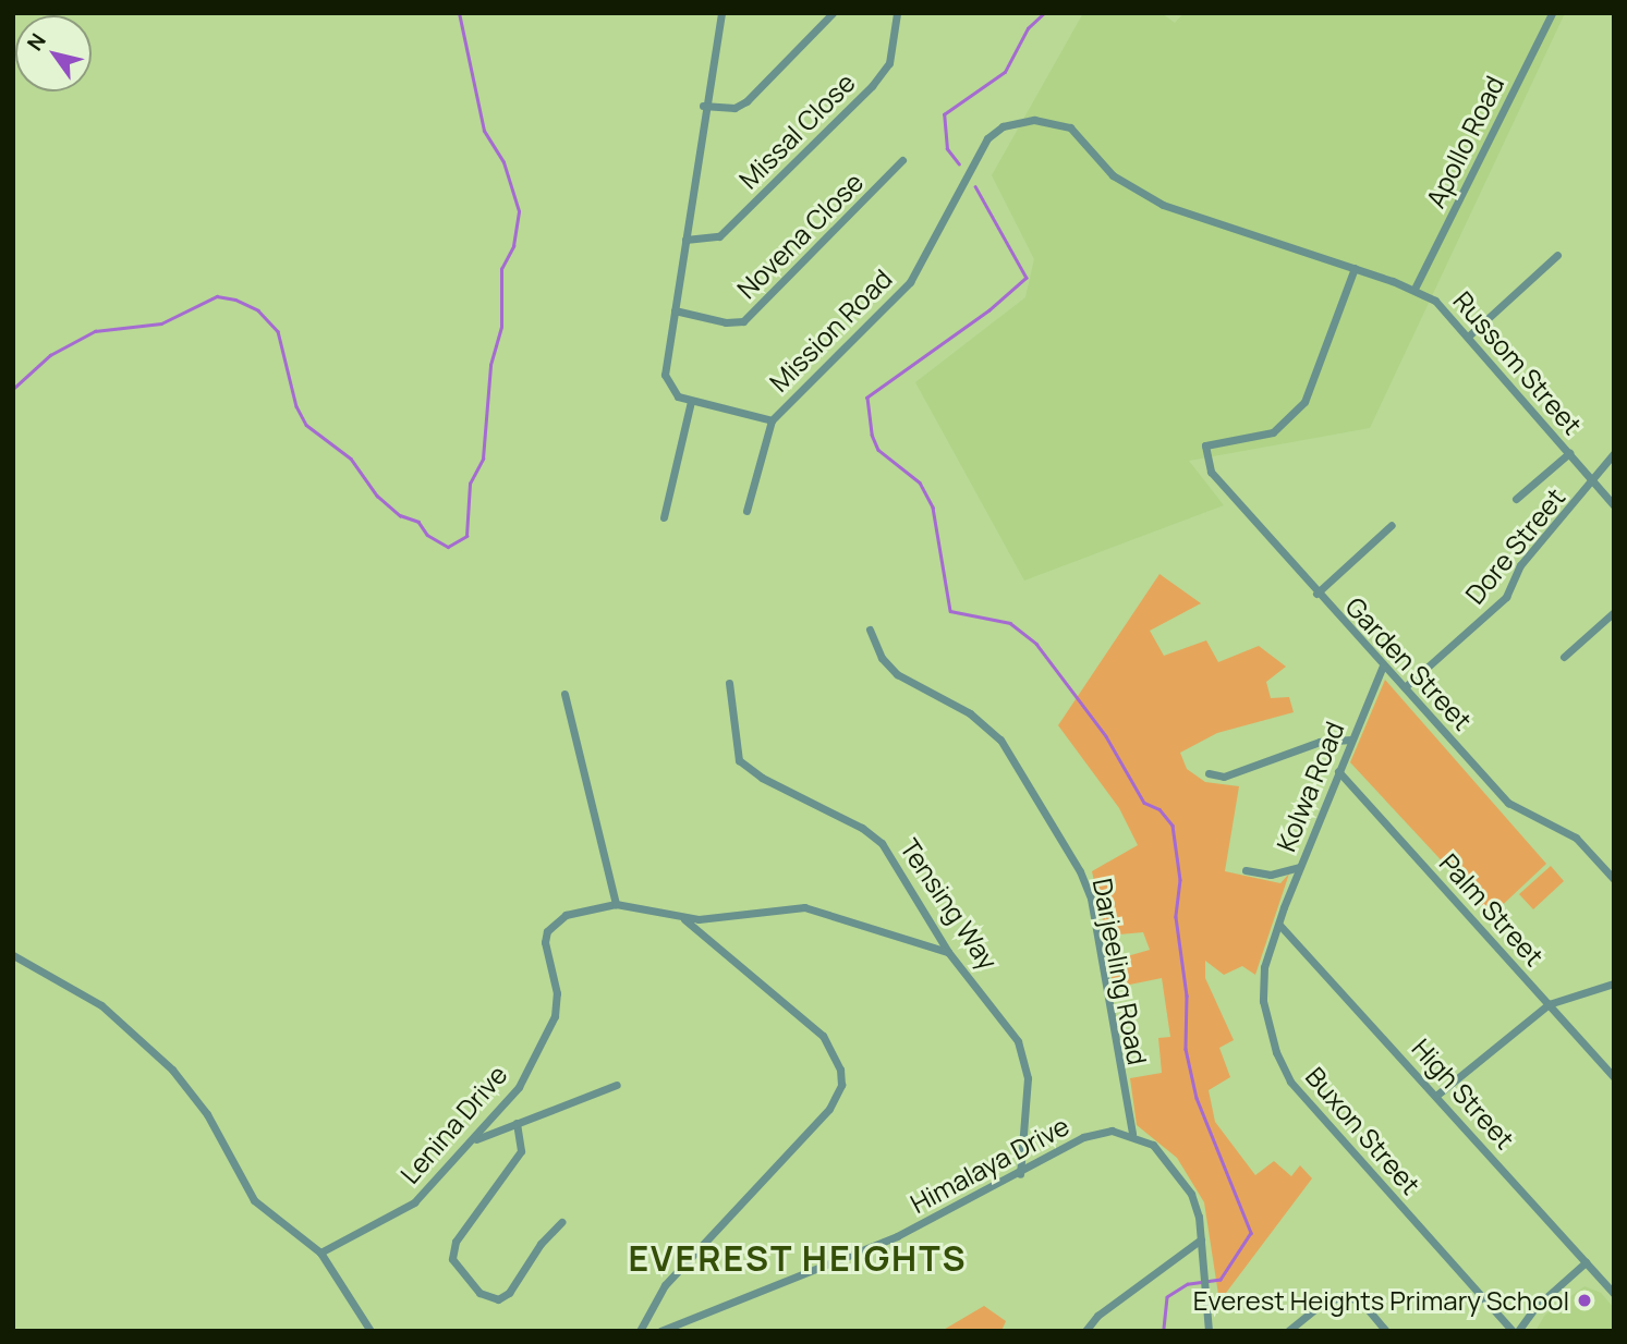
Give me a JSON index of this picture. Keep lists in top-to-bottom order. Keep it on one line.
{"streets":{"street":["Missal Close","Apollo Road","Novena Close","Mission Road","Russom Street","Dore Street","Garden Street","Kolwa Road","Tensing Way","Palm Street","Darjeeling Road","High Street","Lenina Drive","Buxon Street","Himalaya Drive"]},"crossings":[["Apollo Road","Mission Road"],["Apollo Road","Russom Street"],["Mission Road","Russom Street"],["Mission Road","Garden Street"],["Russom Street","Dore Street"],["Dore Street","Garden Street"],["Garden Street","Kolwa Road"],["Kolwa Road","Palm Street"],["Kolwa Road","High Street"],["Kolwa Road","Buxon Street"],["Tensing Way","Himalaya Drive"],["Darjeeling Road","Himalaya Drive"],["High Street","Buxon Street"]],"districts":["EVEREST HEIGHTS"],"places":["Everest Heights Primary School"],"north":"top left"}
